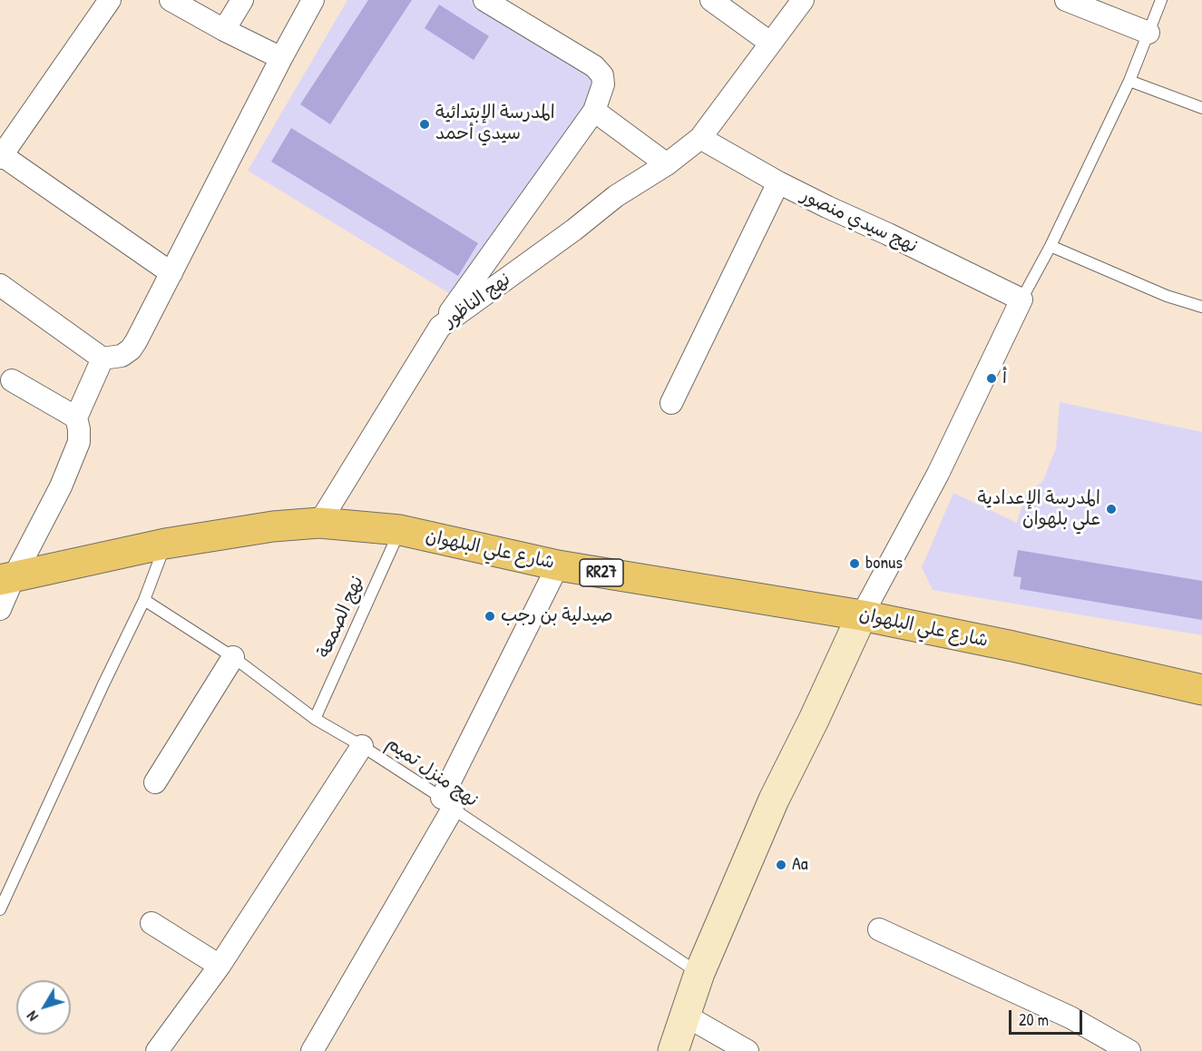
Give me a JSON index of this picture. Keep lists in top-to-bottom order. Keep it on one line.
{"streets":{"main road":["شارع علي البلهوان","RR27"],"street":["نهج سيدي منصور","نهج الناظور"],"lane":["نهج الصمعة","نهج منزل تميم"]},"crossings":[["نهج سيدي منصور","نهج الناظور"],["نهج الناظور","شارع علي البلهوان"],["شارع علي البلهوان","نهج الصمعة"],["نهج الصمعة","نهج منزل تميم"]],"places":["المدرسة الإبتدائية سيدي أحمد","أ","المدرسة الإعدادية علي بلهوان","bonus","صيدلية بن رجب","Aa"],"scale_bar":"20 m","north":"bottom left"}
